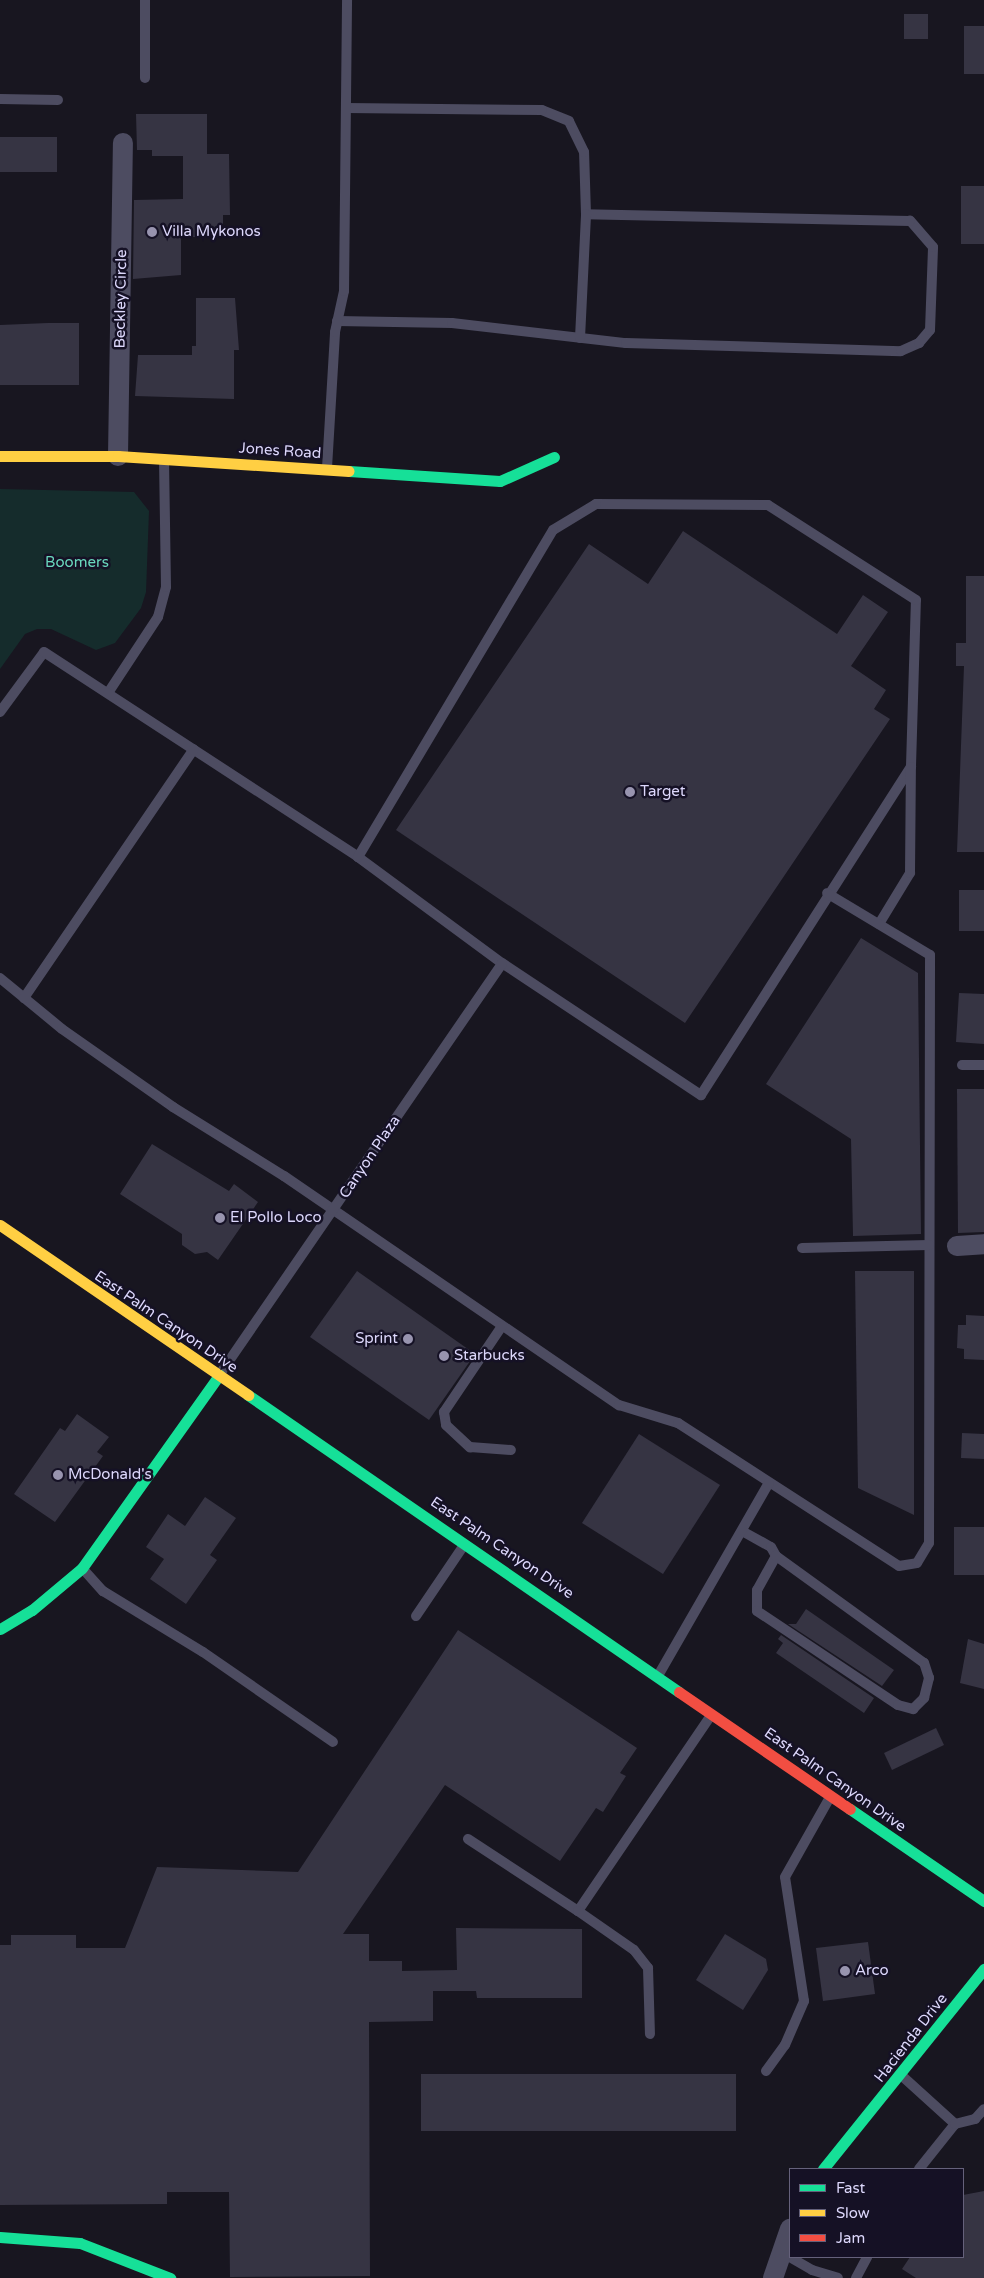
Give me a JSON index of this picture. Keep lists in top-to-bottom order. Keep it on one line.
{"streets":{"street":["Beckley Circle","Jones Road","East Palm Canyon Drive","Hacienda Drive"],"lane":["Canyon Plaza"]},"crossings":[["Beckley Circle","Jones Road"],["Canyon Plaza","East Palm Canyon Drive"]],"parks":["Boomers"],"places":["Villa Mykonos","Target","El Pollo Loco","Sprint","Starbucks","McDonald's","Arco"],"legend":["Fast","Slow","Jam"]}
